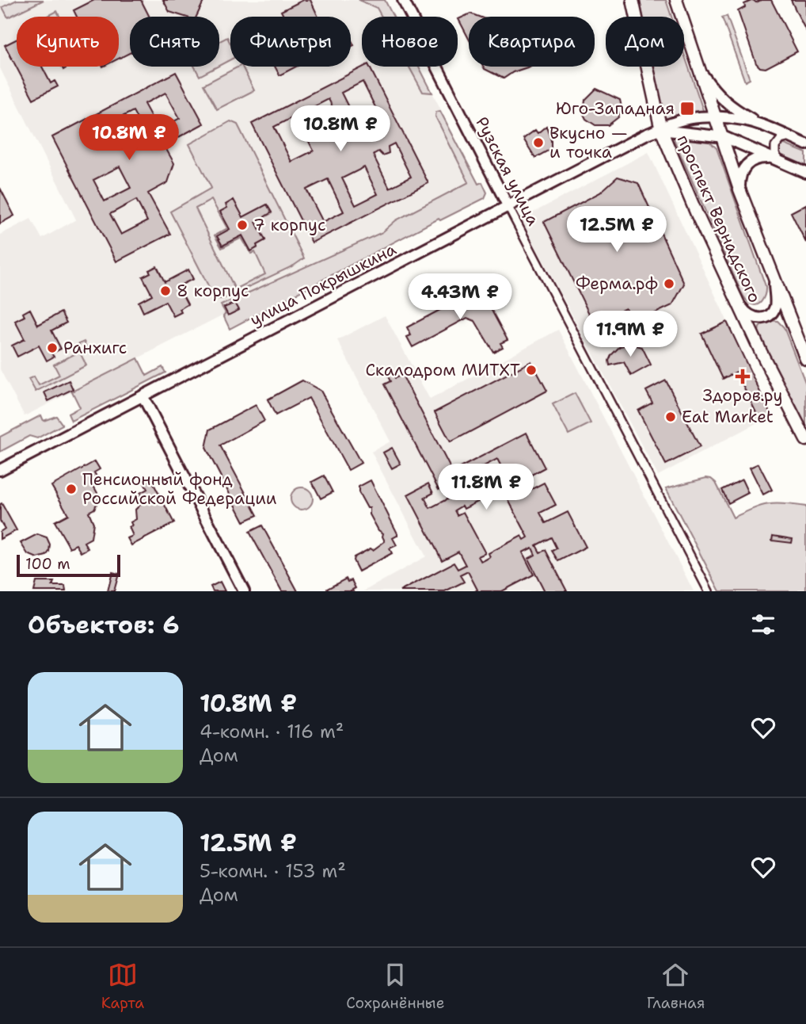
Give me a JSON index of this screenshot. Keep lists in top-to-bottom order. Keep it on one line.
{"streets":{"main road":["Рузская улица","проспект Вернадского","улица Покрышкина"]},"crossings":[["Рузская улица","улица Покрышкина"],["проспект Вернадского","улица Покрышкина"]],"places":{"transit":["Юго-Западная"],"other":["Вкусно — и точка","7 корпус","Ферма.рф","8 корпус","Ранхигс","Скалодром МИТХТ","Eat Market","Пенсионный фонд Российской Федерации"],"health":["Здоров.ру"]},"scale_bar":"100 m","page":{"chip":["Купить","Снять","Фильтры","Новое","Квартира","Дом"],"price":["10.8M ₽","10.8M ₽","12.5M ₽","4.43M ₽","11.9M ₽","11.8M ₽"],"scale":"100 m","heading":"Объектов: 6","list":[{"name":"10.8M ₽","note":"4-комн. · 116 m² · Дом"},{"name":"12.5M ₽","note":"5-комн. · 153 m² · Дом"}],"tabs":["Карта","Сохранённые","Главная"]}}
